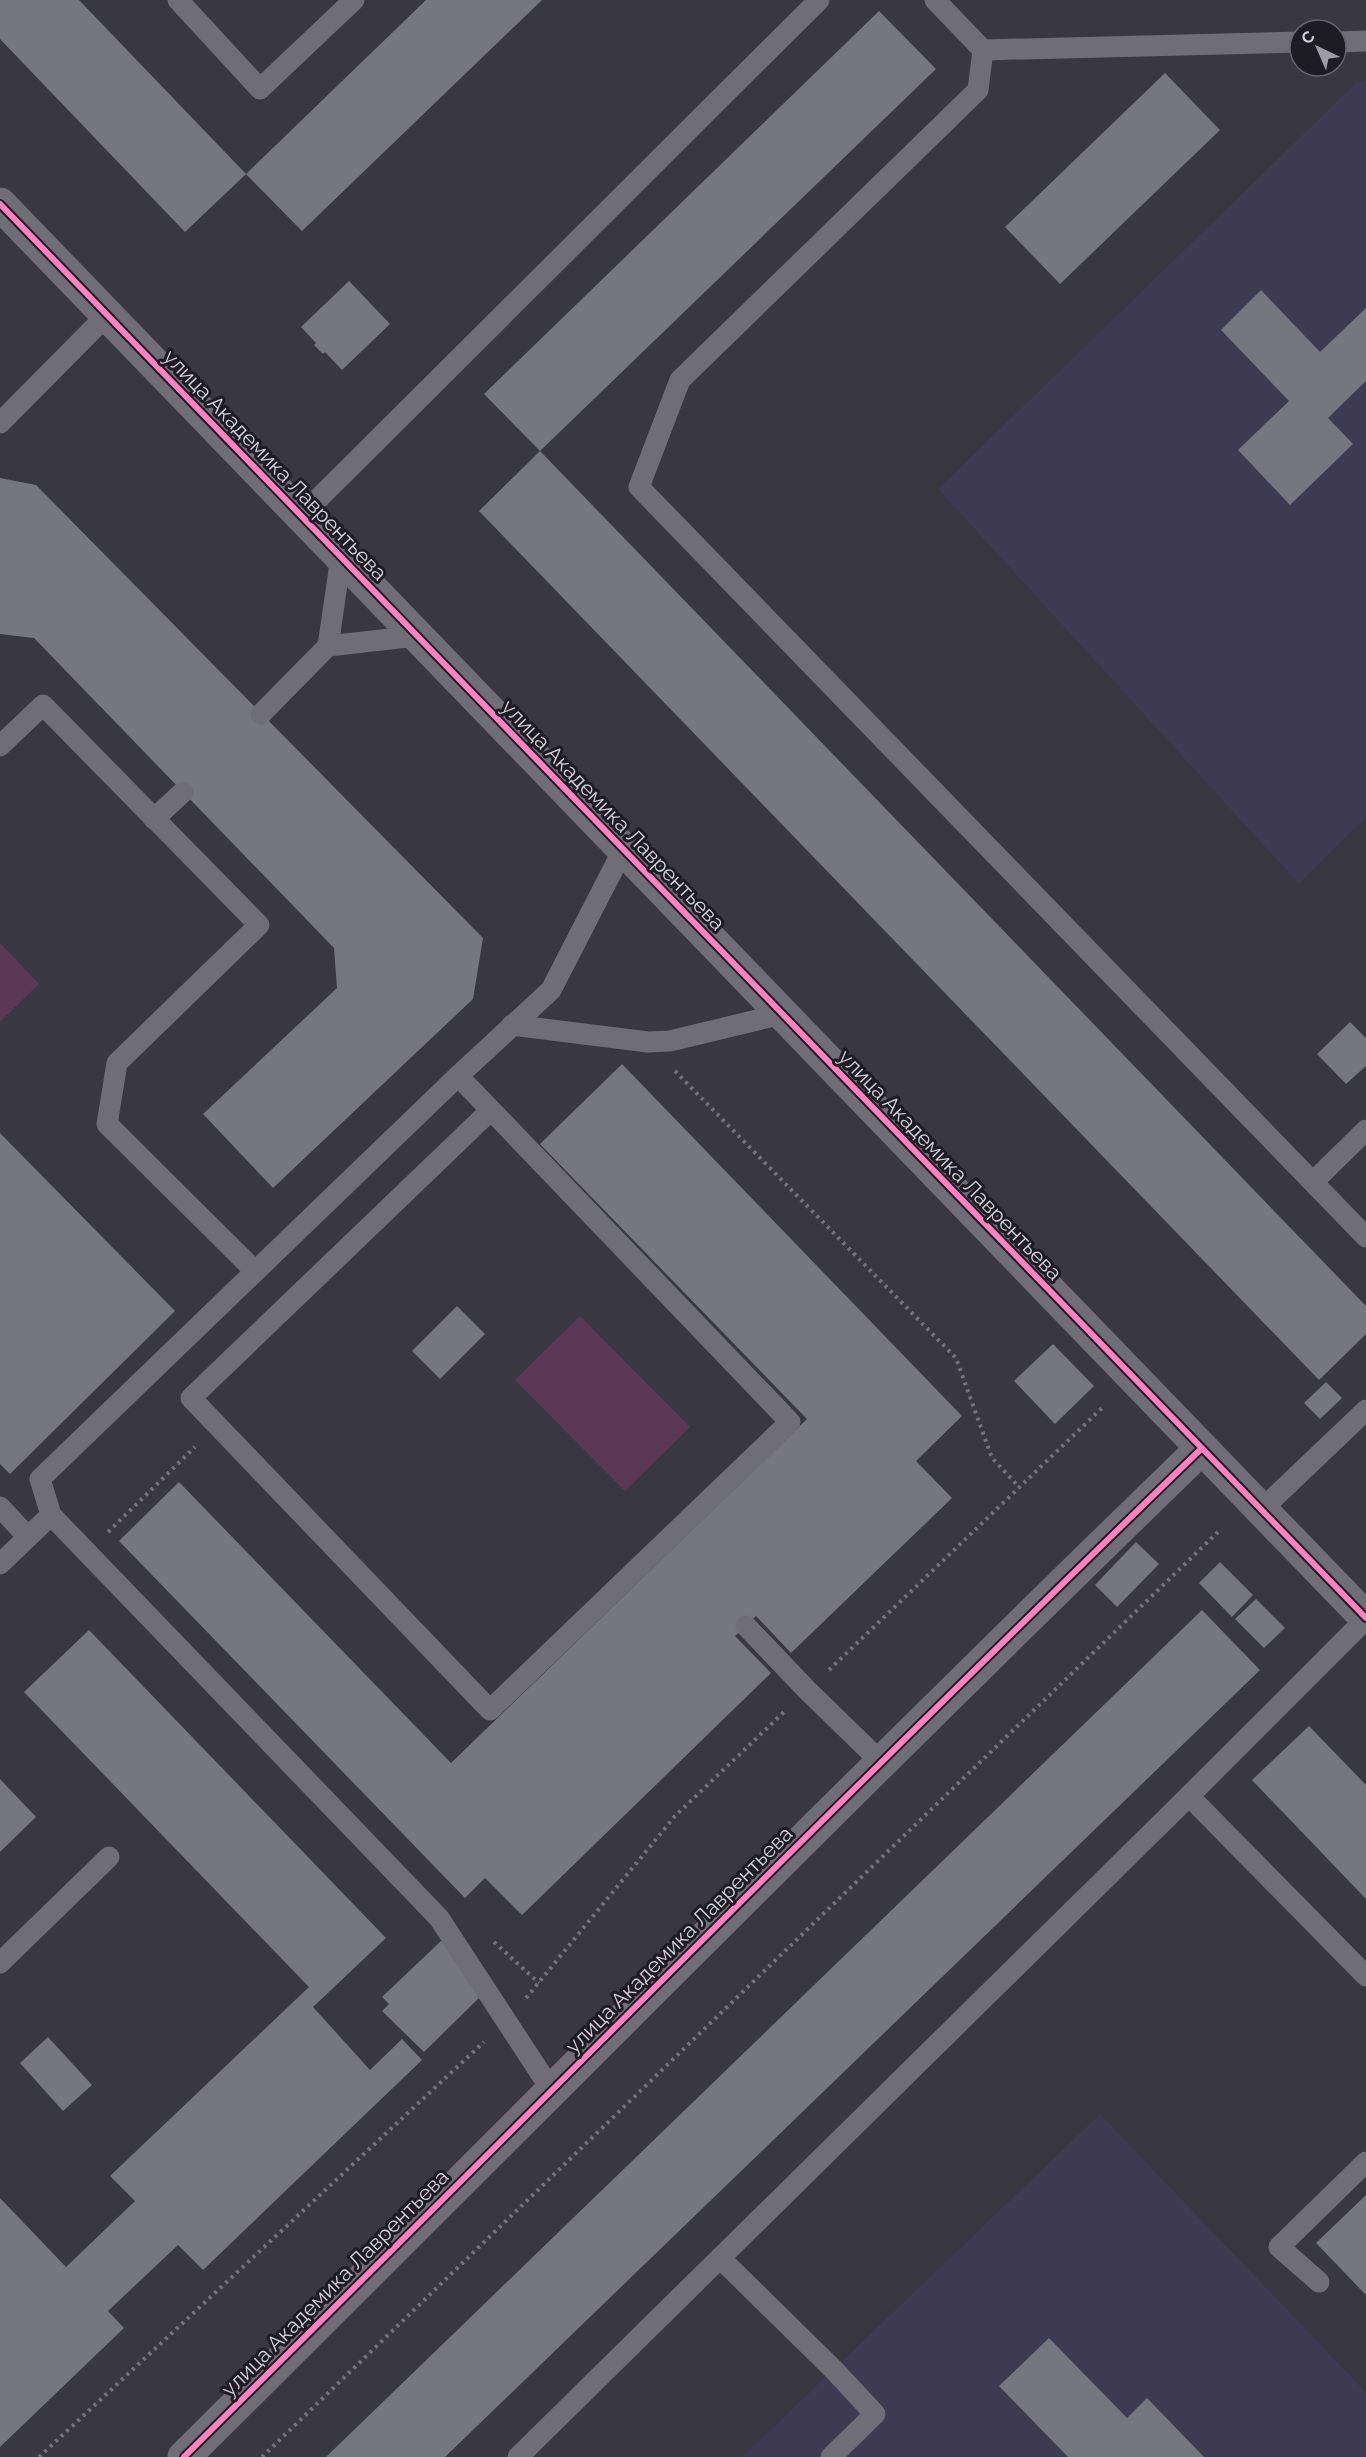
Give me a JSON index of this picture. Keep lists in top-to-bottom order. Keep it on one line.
{"streets":{"street":["улица Академика Лаврентьева"]},"north":"top left"}
